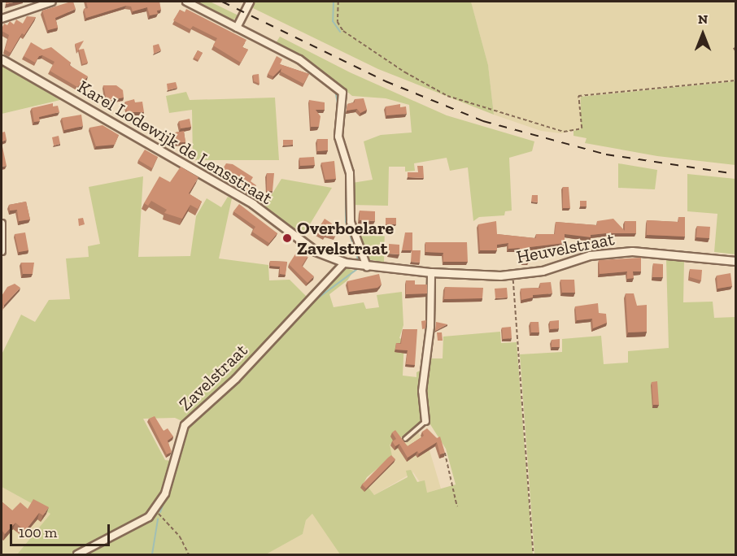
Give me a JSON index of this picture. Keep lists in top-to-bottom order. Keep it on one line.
{"streets":{"street":["Karel Lodewijk de Lensstraat","Heuvelstraat","Zavelstraat"]},"crossings":[["Karel Lodewijk de Lensstraat","Heuvelstraat"],["Karel Lodewijk de Lensstraat","Zavelstraat"]],"places":["Overboelare Zavelstraat"],"scale_bar":"100 m","north":"top"}
